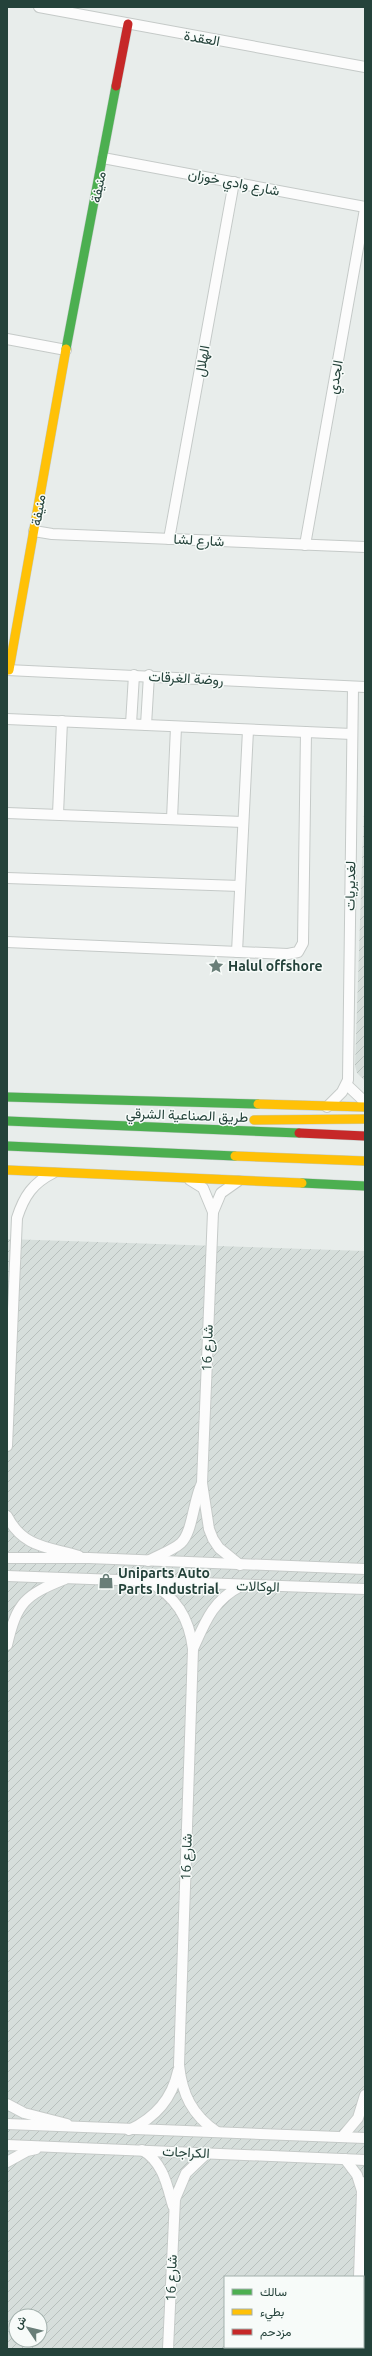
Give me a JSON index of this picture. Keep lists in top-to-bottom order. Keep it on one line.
{"streets":{"main road":["منيفة","طريق الصناعية الشرقي"],"street":["العقدة","شارع وادي خوزان","الهلال","الجدي","شارع لشا","روضة الغرقات","لغديريات","شارع 16","الوكالات","الكراجات"]},"crossings":[["العقدة","منيفة"],["شارع وادي خوزان","منيفة"],["شارع وادي خوزان","الهلال"],["شارع وادي خوزان","الجدي"],["منيفة","شارع لشا"],["منيفة","روضة الغرقات"],["الهلال","شارع لشا"],["الجدي","شارع لشا"],["روضة الغرقات","لغديريات"],["شارع 16","الوكالات"],["شارع 16","الكراجات"]],"places":{"place":["Halul offshore"],"shop":["Uniparts Auto Parts Industrial"]},"legend":["سالك","بطيء","مزدحم"],"north":"top left"}
